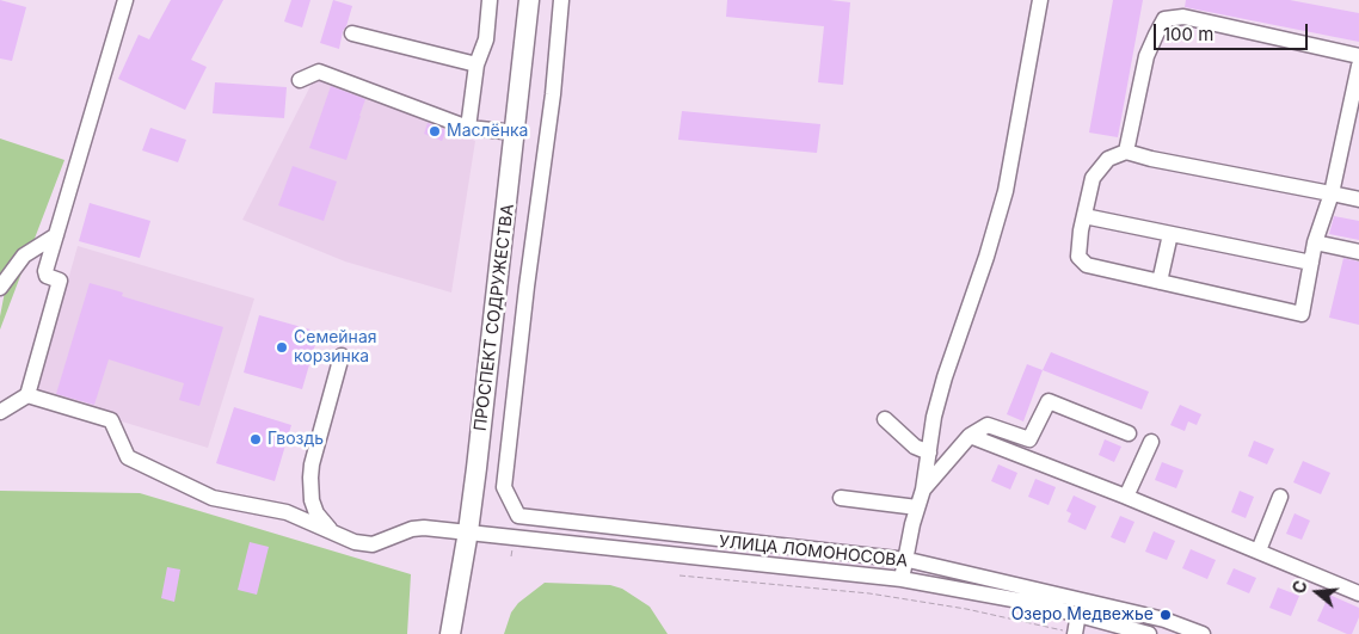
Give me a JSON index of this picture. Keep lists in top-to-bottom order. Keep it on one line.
{"streets":{"main road":["ПРОСПЕКТ СОДРУЖЕСТВА"],"street":["УЛИЦА ЛОМОНОСОВА"]},"crossings":[["ПРОСПЕКТ СОДРУЖЕСТВА","УЛИЦА ЛОМОНОСОВА"]],"places":["Маслёнка","Семейная корзинка","Гвоздь","Озеро Медвежье"],"scale_bar":"100 m","north":"left"}
